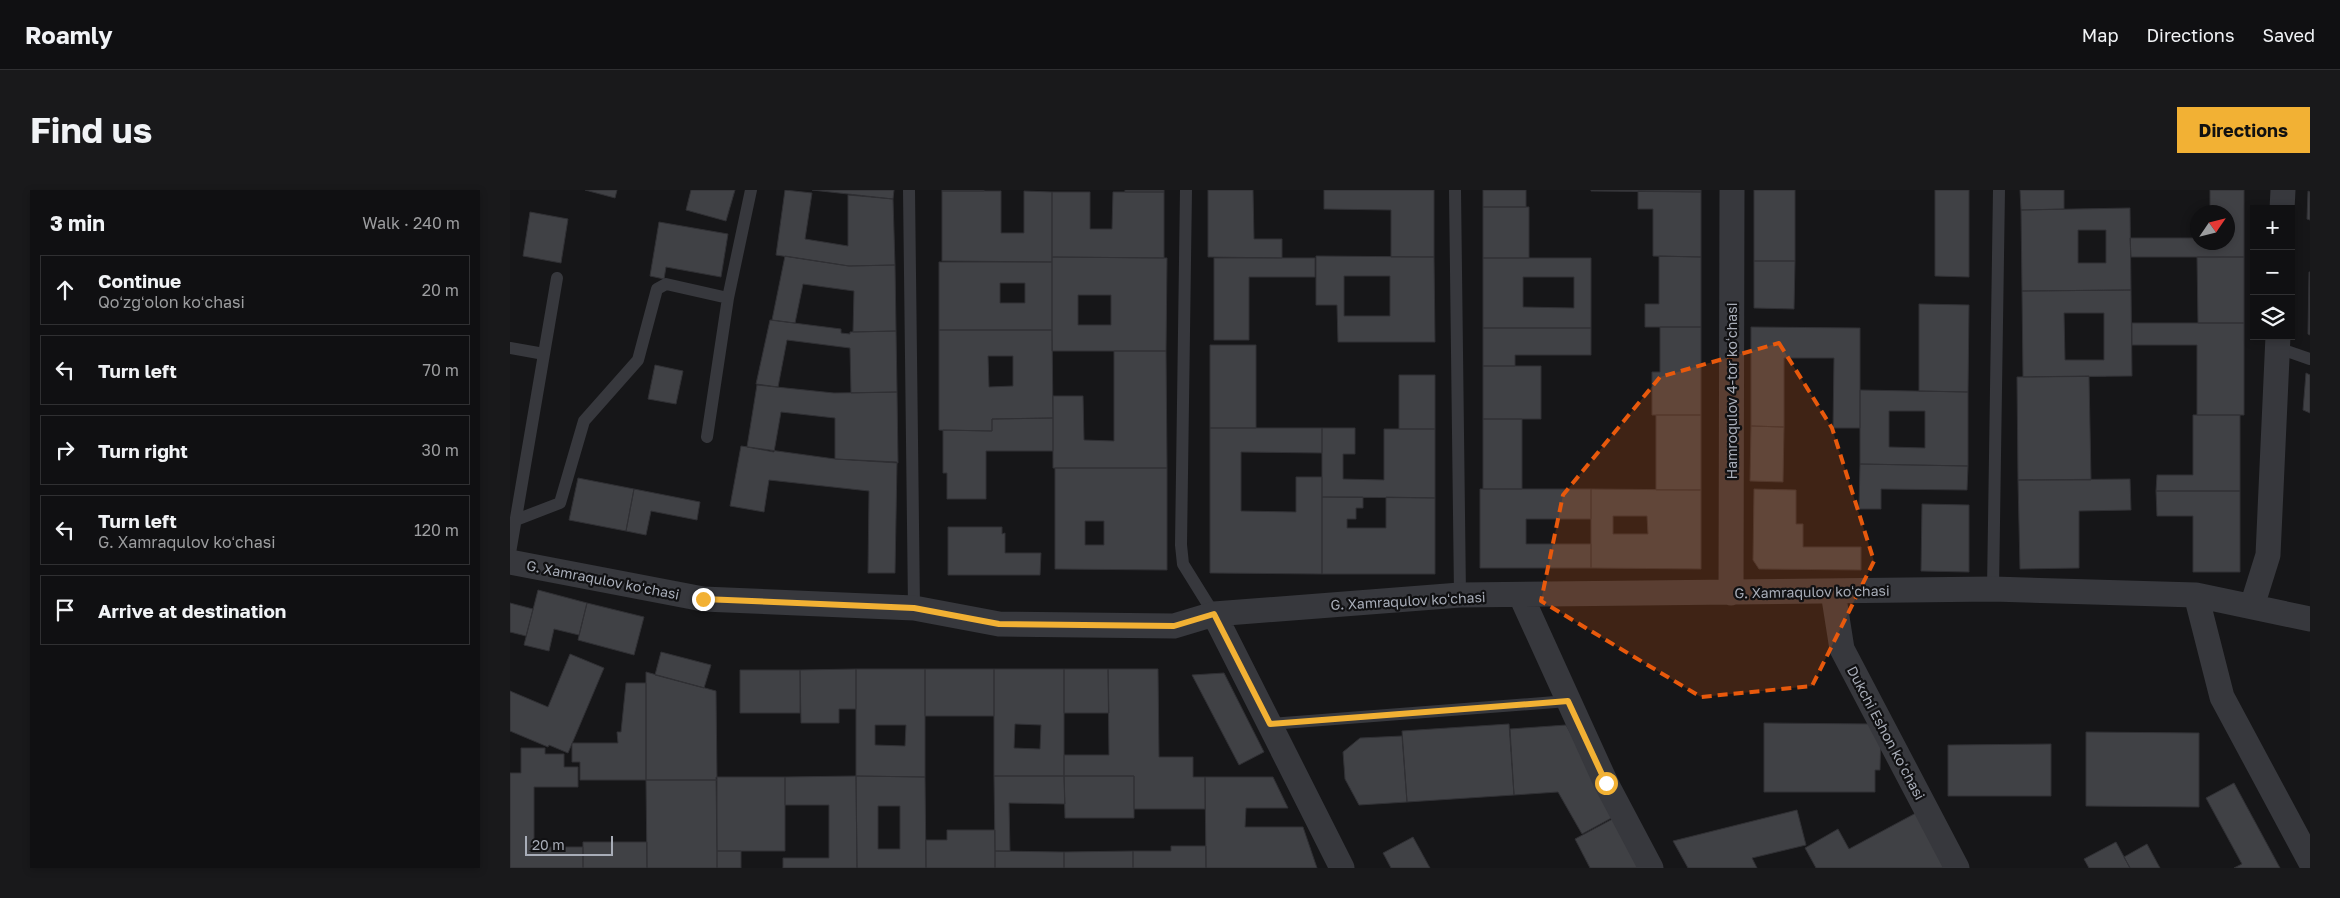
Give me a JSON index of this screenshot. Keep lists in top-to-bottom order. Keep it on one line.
{"streets":{"street":["Hamroqulov 4-tor koʻchasi","G. Xamraqulov koʻchasi","Dukchi Eshon koʻchasi"]},"crossings":[["Hamroqulov 4-tor koʻchasi","G. Xamraqulov koʻchasi"],["G. Xamraqulov koʻchasi","Dukchi Eshon koʻchasi"]],"scale_bar":"20 m","north":"top right","page":{"header":"Roamly","nav":["Map","Directions","Saved"],"buttons":"Directions","title":"Find us","heading":["3 min","Walk · 240 m"],"map_buttons":["+","−"],"list":[["Continue","Qoʻzgʻolon koʻchasi","20 m"],["Turn left","70 m"],["Turn right","30 m"],["Turn left","G. Xamraqulov koʻchasi","120 m"],"Arrive at destination"],"scale":"20 m"}}
